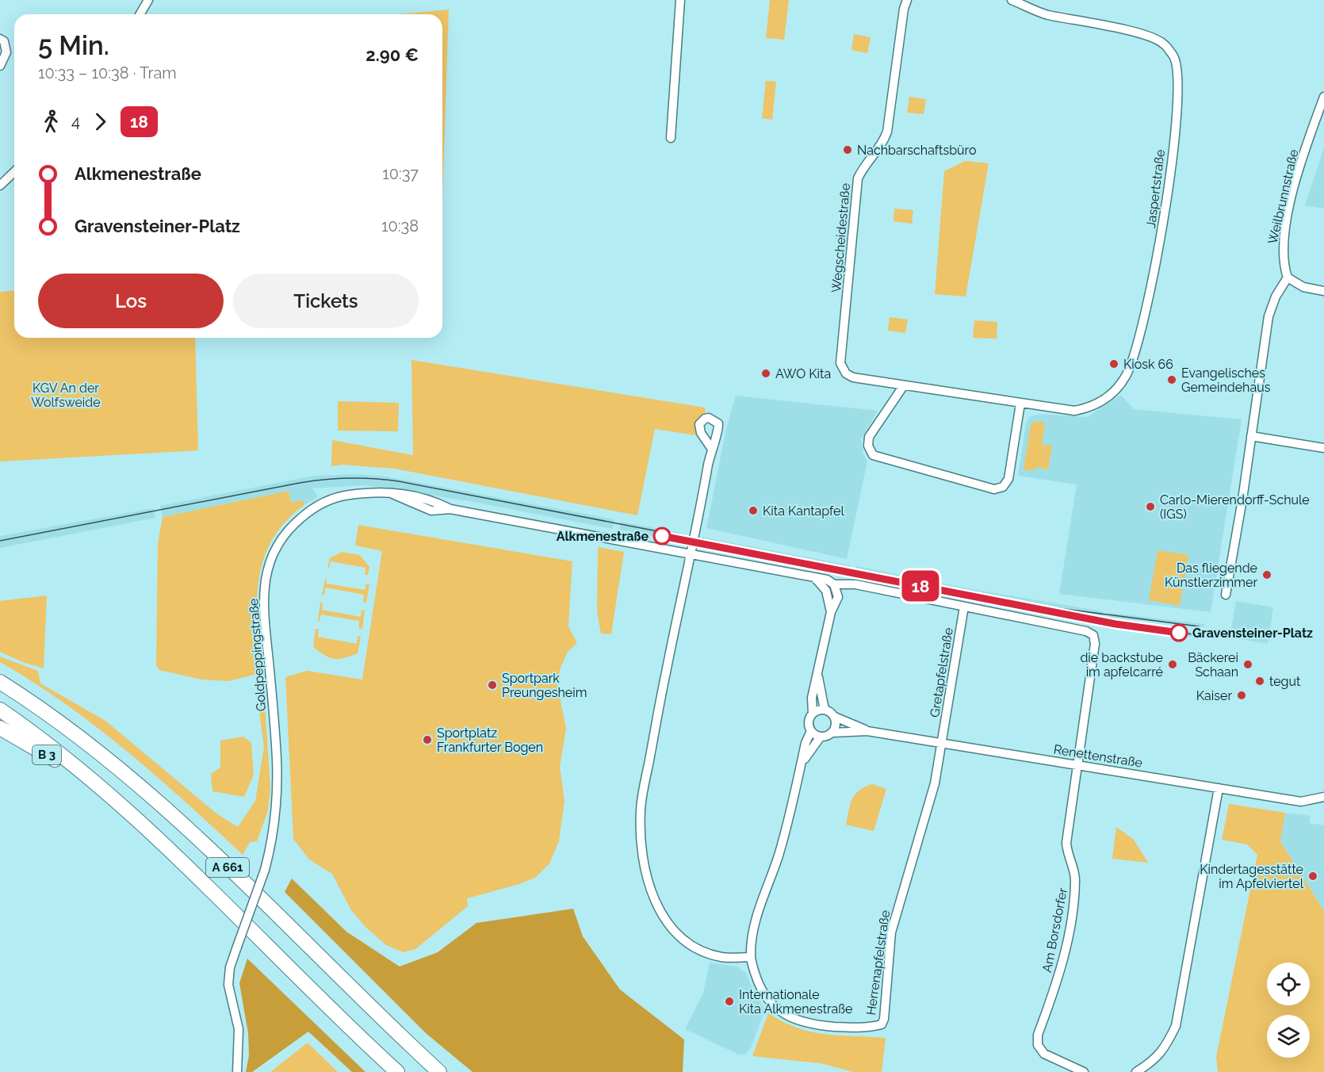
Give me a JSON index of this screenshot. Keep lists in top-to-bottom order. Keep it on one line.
{"streets":{"highway":["B 3","A 661"],"street":["Jaspertstraße","Weilbrunnstraße","Wegscheidestraße","Goldpeppingstraße","Gretapfelstraße","Renettenstraße","Am Borsdorfer","Herrenapfelstraße"]},"crossings":[["Jaspertstraße","Wegscheidestraße"],["Goldpeppingstraße","Gretapfelstraße"],["Goldpeppingstraße","Renettenstraße"],["Goldpeppingstraße","Am Borsdorfer"],["Gretapfelstraße","Renettenstraße"],["Gretapfelstraße","Herrenapfelstraße"],["B 3","A 661"],["Renettenstraße","Am Borsdorfer"],["Renettenstraße","Herrenapfelstraße"]],"parks":["KGV An der Wolfsweide"],"places":["Nachbarschaftsbüro","Kiosk 66","AWO Kita","Evangelisches Gemeindehaus","Carlo-Mierendorff-Schule (IGS)","Kita Kantapfel","Alkmenestraße","Das fliegende Künstlerzimmer","Gravensteiner-Platz","die backstube im apfelcarré","Bäckerei Schaan","tegut","Sportpark Preungesheim","Kaiser","Sportplatz Frankfurter Bogen","Kindertagesstätte im Apfelviertel","Internationale Kita Alkmenestraße"],"lines":["tram line 18"],"page":{"on_map":"18","heading":["5 Min.","10:33 – 10:38 · Tram","2.90 €"],"legs":["4","18"],"list":[{"name":"Alkmenestraße","value":"10:37"},{"name":"Gravensteiner-Platz","value":"10:38"}],"buttons":["Los","Tickets"]}}
